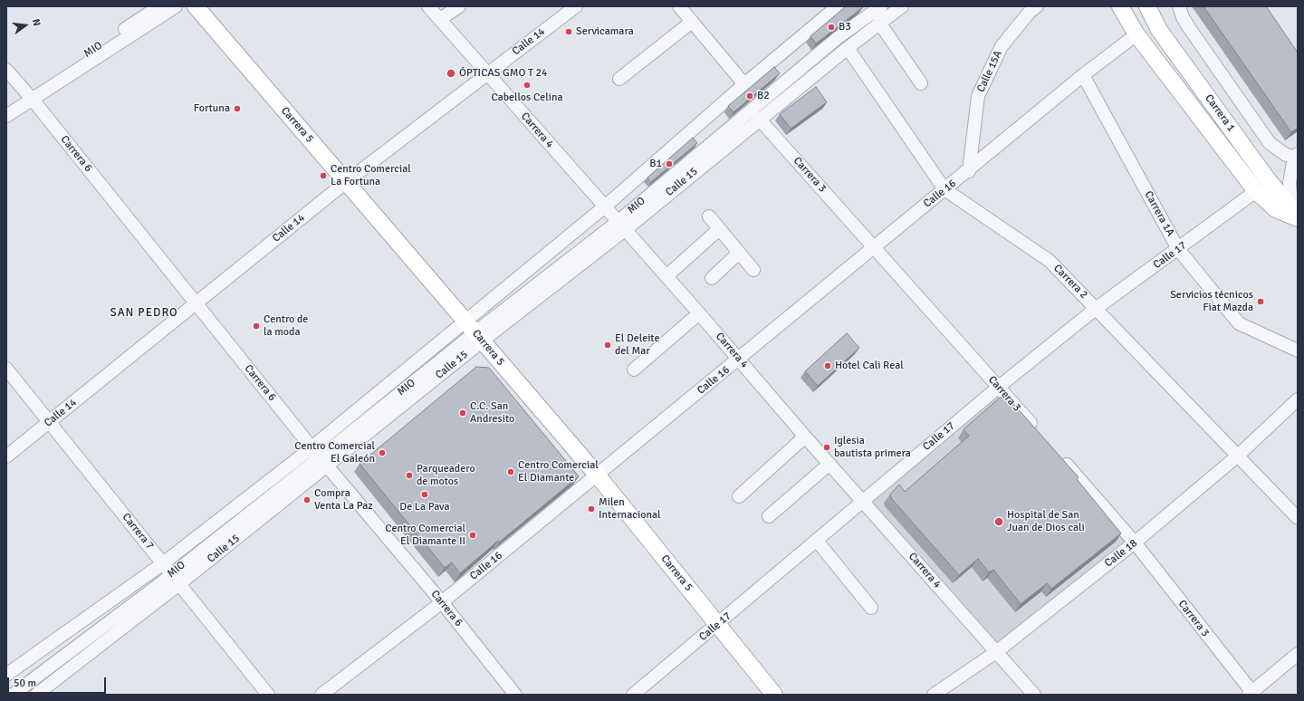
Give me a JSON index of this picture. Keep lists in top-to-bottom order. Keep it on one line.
{"streets":{"main road":["Carrera 1","Carrera 5"],"street":["Calle 14","MIO","Calle 15A","Carrera 4","Carrera 6","Carrera 3","Calle 15","Calle 16","Carrera 1A","Calle 17","Carrera 2","Carrera 7","Calle 18"]},"crossings":[["Calle 14","Carrera 5"],["Calle 14","Carrera 4"],["Calle 14","Carrera 6"],["Calle 14","Carrera 7"],["MIO","Carrera 5"],["MIO","Carrera 4"],["MIO","Carrera 6"],["MIO","Calle 15"],["MIO","Carrera 7"],["Calle 15A","Calle 16"],["Carrera 5","Calle 15"],["Carrera 5","Calle 16"],["Carrera 5","Calle 17"],["Carrera 4","Calle 15"],["Carrera 4","Calle 16"],["Carrera 4","Calle 17"],["Carrera 4","Calle 18"],["Carrera 6","Calle 15"],["Carrera 6","Calle 16"],["Carrera 3","Calle 15"],["Carrera 3","Calle 16"],["Carrera 3","Calle 17"],["Carrera 3","Calle 18"],["Calle 15","Carrera 2"],["Calle 15","Carrera 7"],["Calle 16","Carrera 1A"],["Calle 16","Carrera 2"],["Carrera 1A","Calle 17"],["Calle 17","Carrera 2"],["Carrera 2","Calle 18"]],"districts":["SAN PEDRO"],"places":["B3","Servicamara","ÓPTICAS GMO T 24","Cabellos Celina","B2","Fortuna","B1","Centro Comercial La Fortuna","Servicios técnicos Fiat Mazda","Centro de la moda","El Deleite del Mar","Hotel Cali Real","C.C. San Andresito","Iglesia bautista primera","Centro Comercial El Galeón","Centro Comercial El Diamante","Parqueadero de motos","De La Pava","Compra Venta La Paz","Milen Internacional","Hospital de San Juan de Dios cali","Centro Comercial El Diamante II"],"scale_bar":"50 m","north":"right"}
